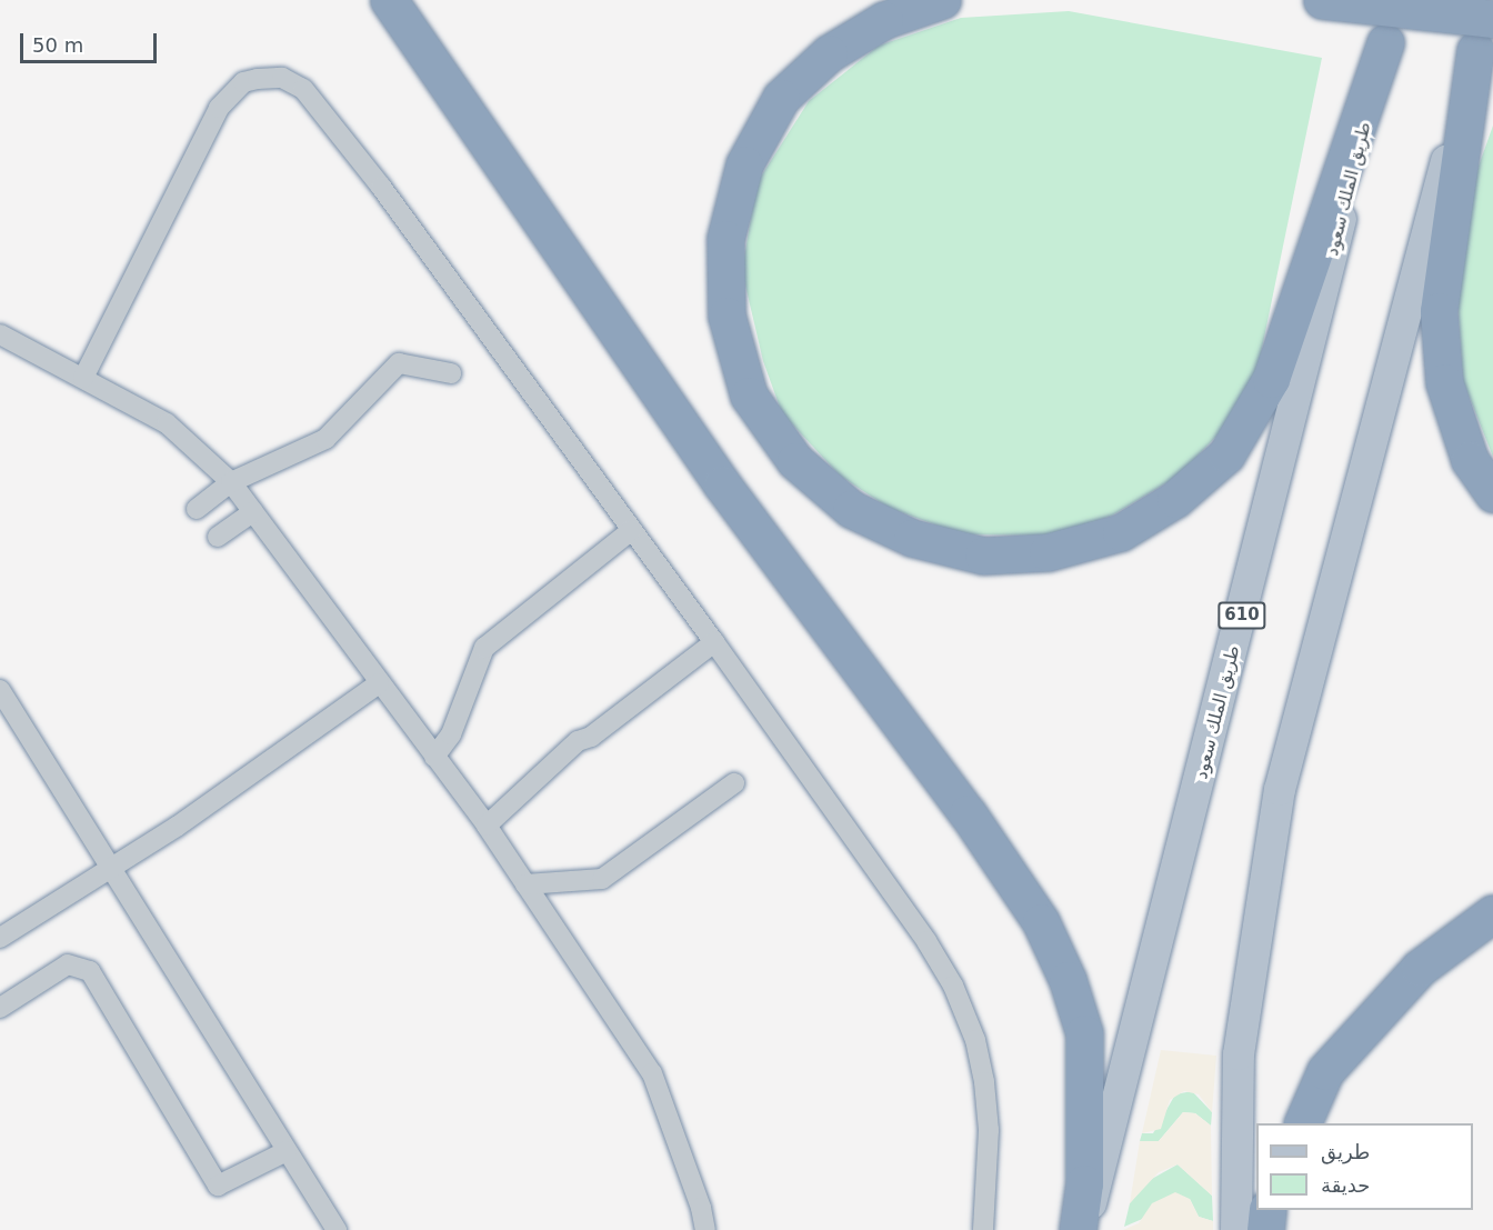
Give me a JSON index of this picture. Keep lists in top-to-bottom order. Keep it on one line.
{"streets":{"main road":["طريق الملك سعود","610"]},"legend":["طريق","حديقة"],"scale_bar":"50 m"}
